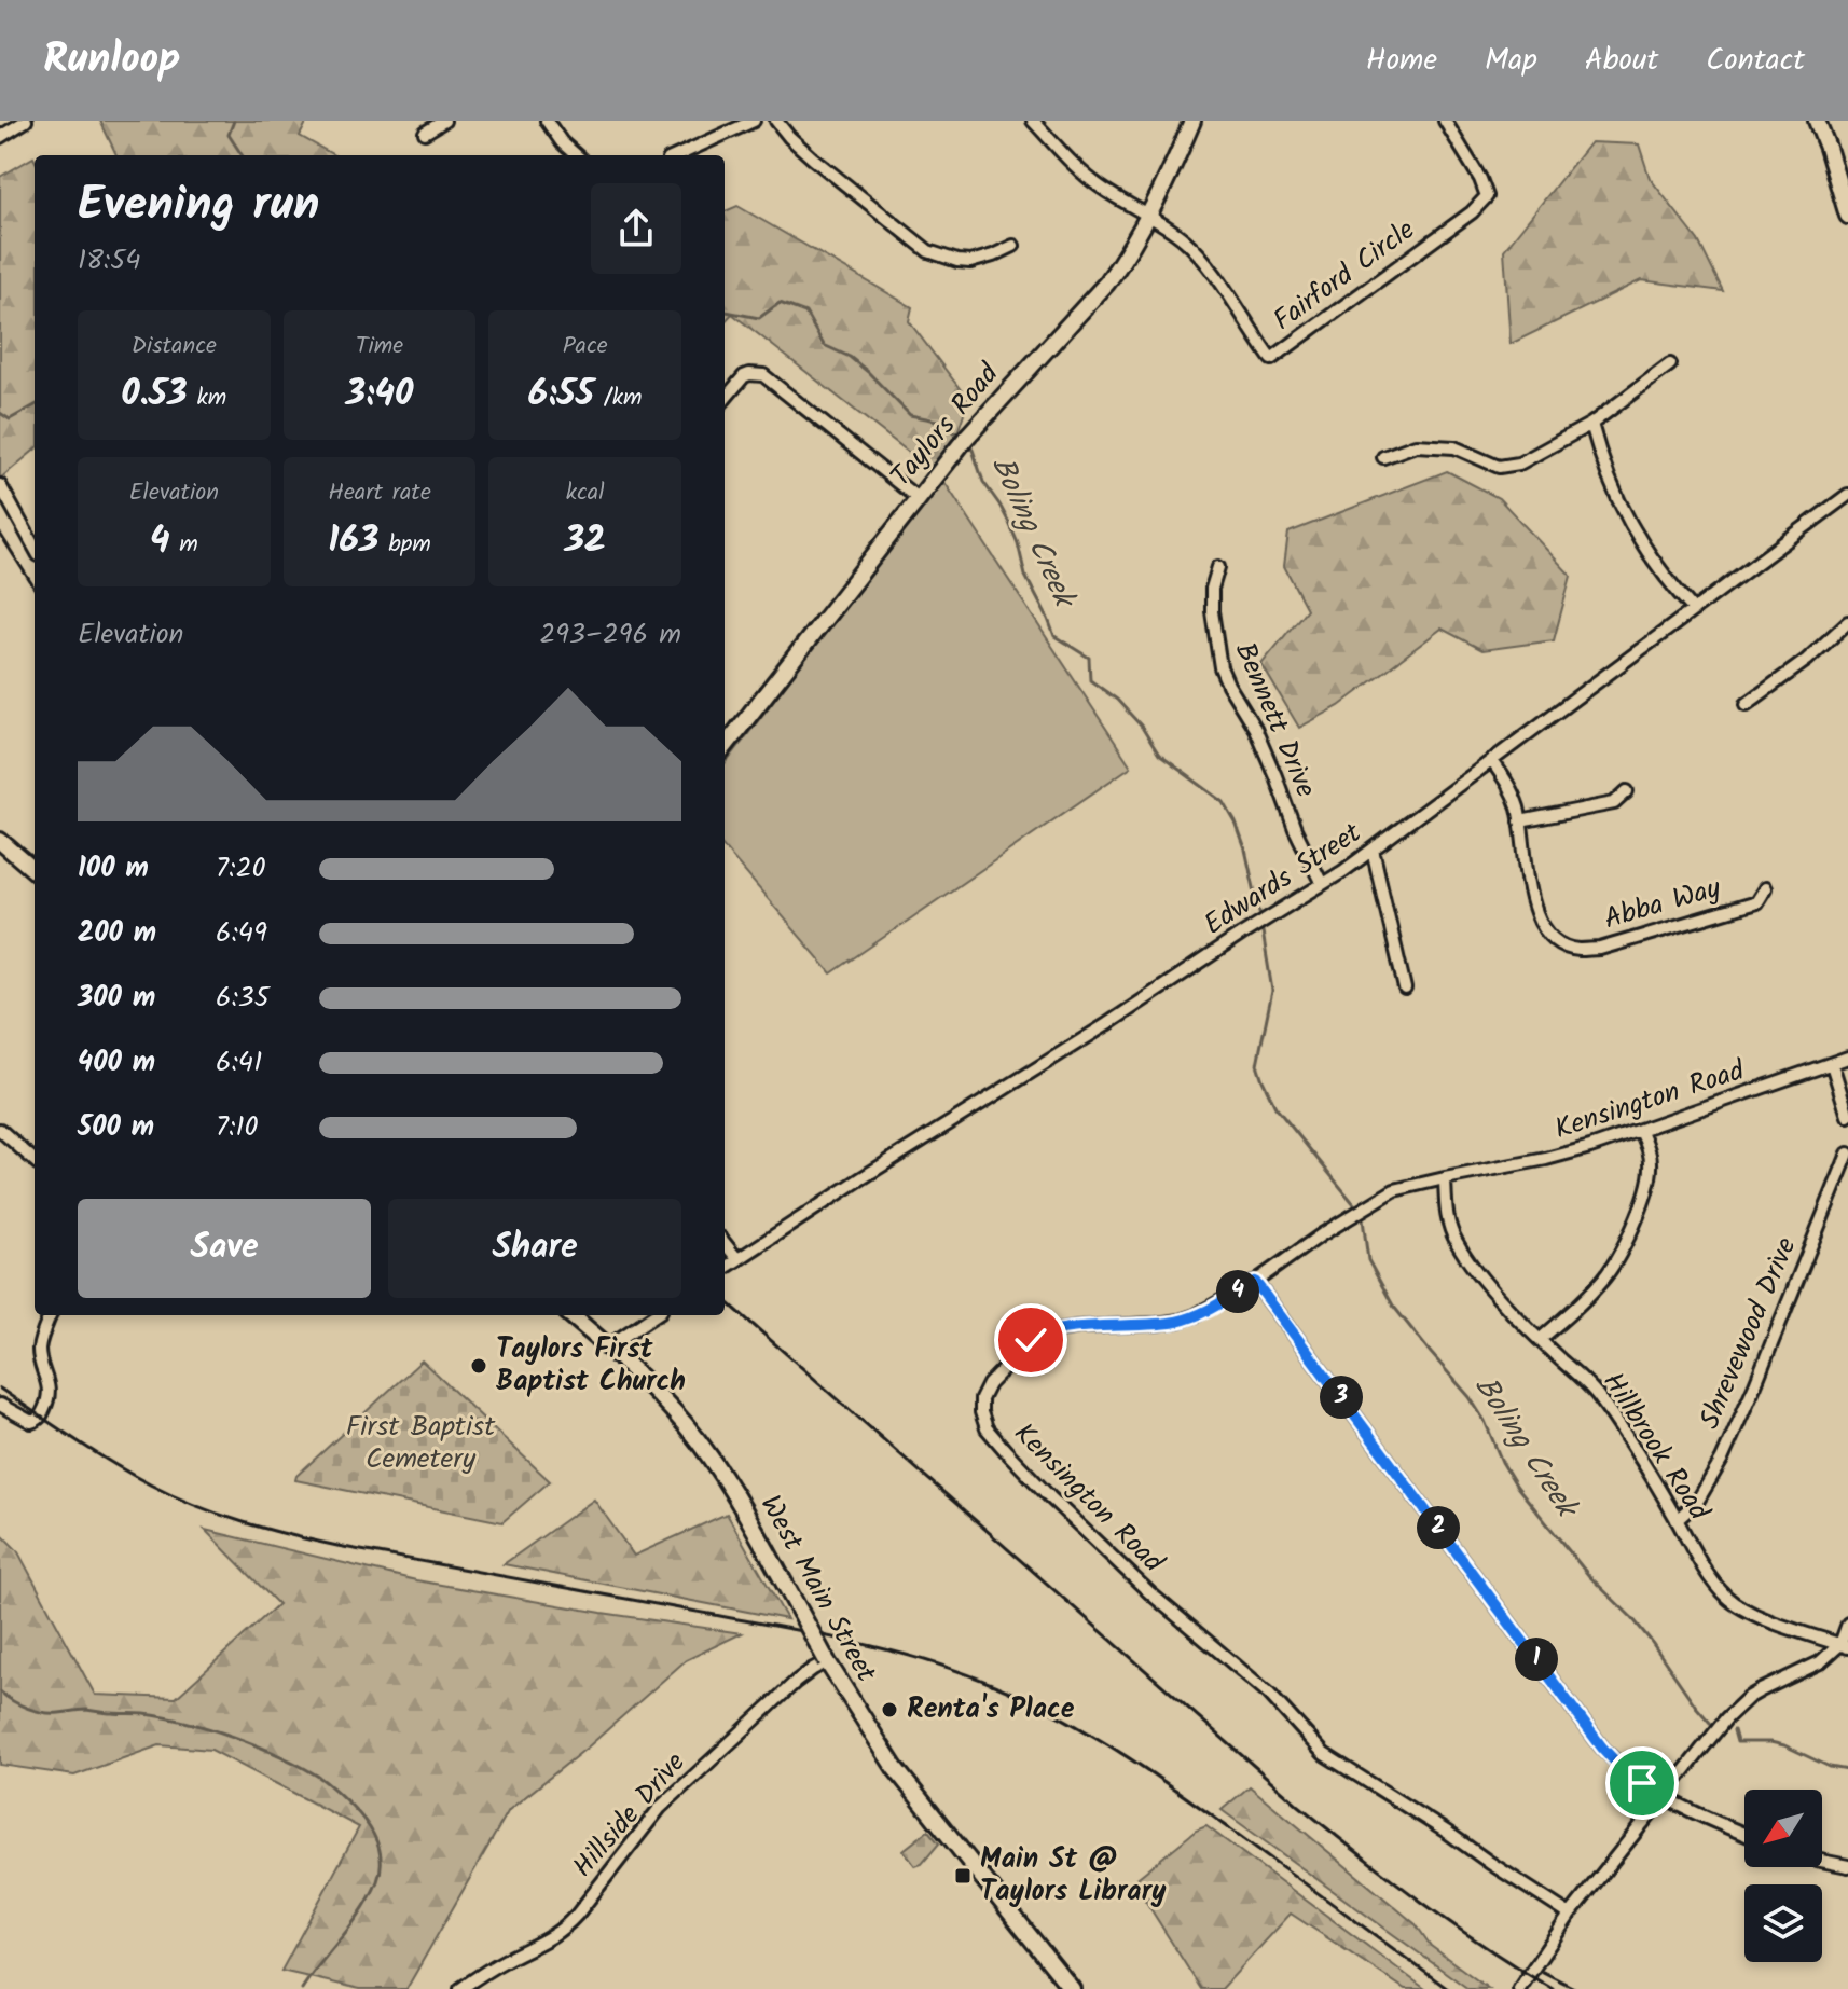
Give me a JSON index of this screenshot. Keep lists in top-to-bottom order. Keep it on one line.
{"streets":{"street":["Fairford Circle","Taylors Road","Bennett Drive","Edwards Street","Abba Way","Kensington Road","Shrevewood Drive","Hillbrook Road","West Main Street","Hillside Drive"]},"crossings":[["Fairford Circle","Taylors Road"],["Bennett Drive","Edwards Street"],["Edwards Street","Abba Way"],["Kensington Road","Hillbrook Road"],["Shrevewood Drive","Hillbrook Road"],["West Main Street","Hillside Drive"]],"water":["Boling Creek"],"parks":["First Baptist Cemetery"],"places":{"other":["Taylors First Baptist Church","Renta's Place"],"transit":["Main St @ Taylors Library"]},"north":"bottom left","page":{"header":"Runloop","nav":["Home","Map","About","Contact"],"heading":["Evening run","18:54"],"stats":[["Distance","0.53 km"],["Time","3:40"],["Pace","6:55 /km"],["Elevation","4 m"],["Heart rate","163 bpm"],["kcal","32"]],"chart":["Elevation","293–296 m"],"list":[{"name":"100 m","note":"7:20"},{"name":"200 m","note":"6:49"},{"name":"300 m","note":"6:35"},{"name":"400 m","note":"6:41"},{"name":"500 m","note":"7:10"}],"buttons":["Save","Share"],"pins":["4","3","2","1"]}}
